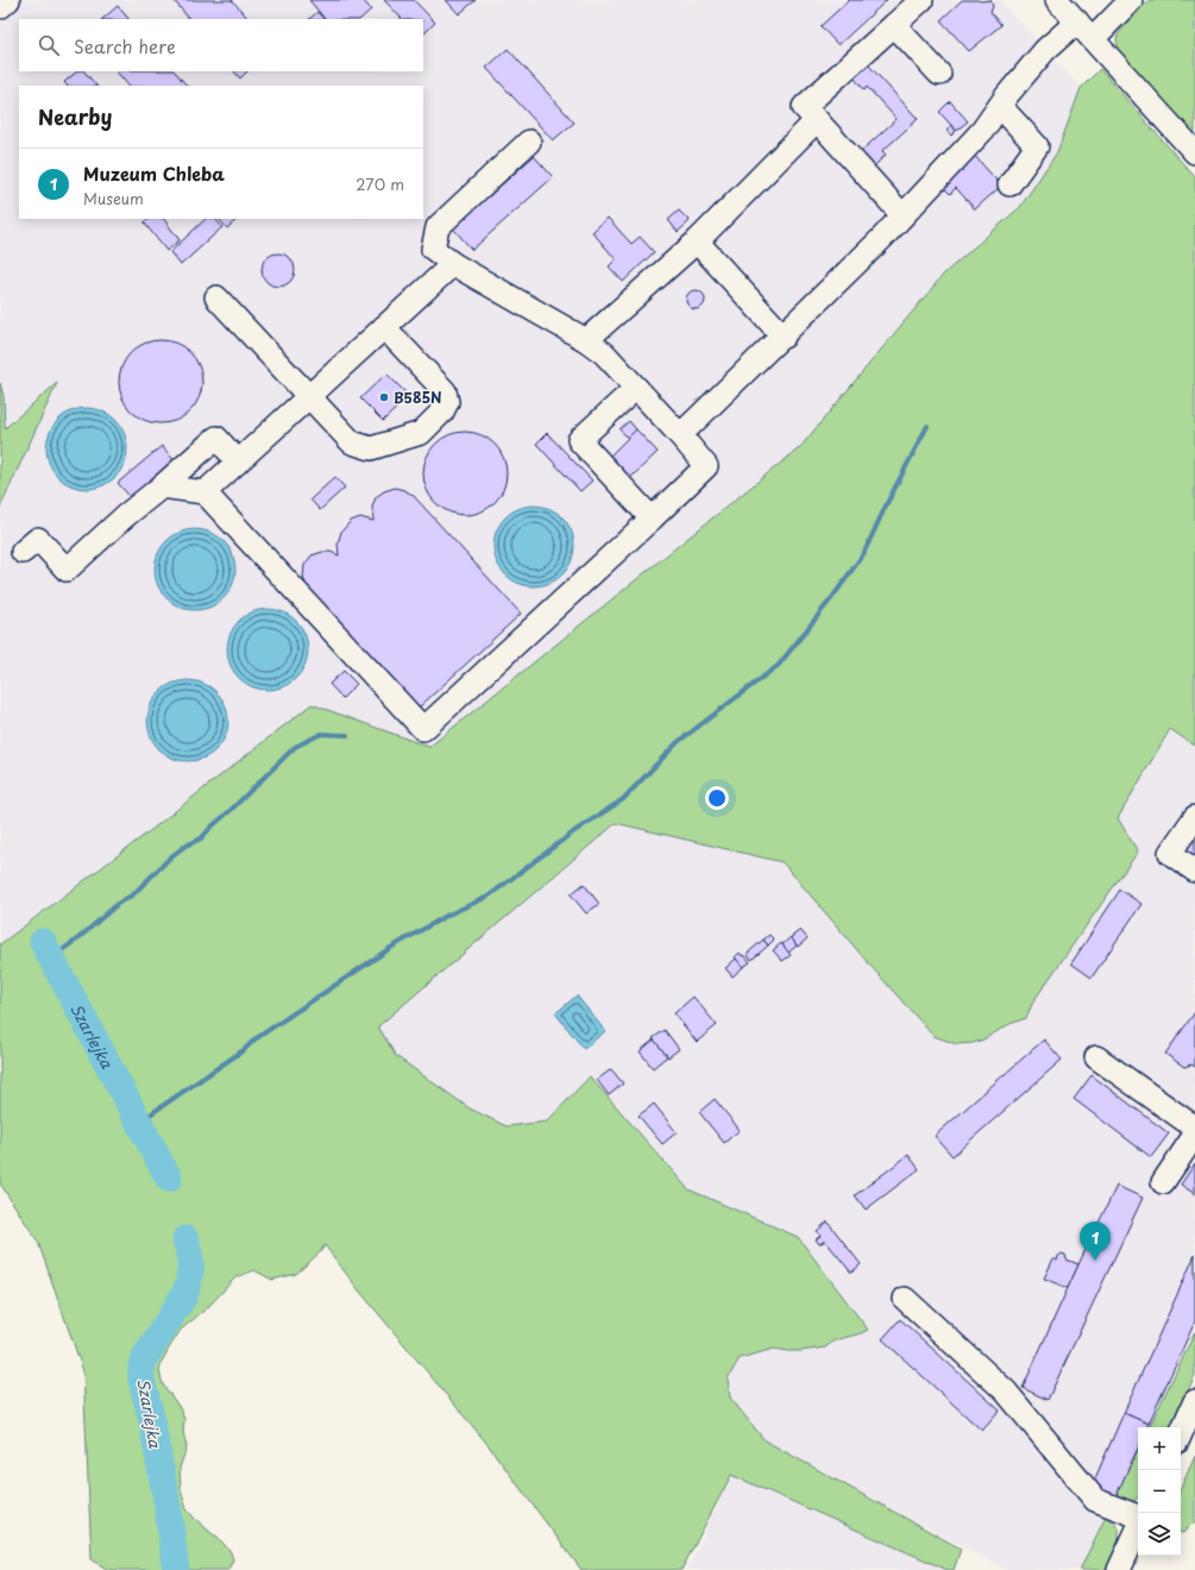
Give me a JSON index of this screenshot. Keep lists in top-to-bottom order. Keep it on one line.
{"water":["Szarlejka"],"places":["B585N"],"page":{"search":"Search here","heading":"Nearby","list":[{"mark":"1","name":"Muzeum Chleba","note":"Museum","value":"270 m"}],"pins":"1","map_buttons":["+","−"]}}
